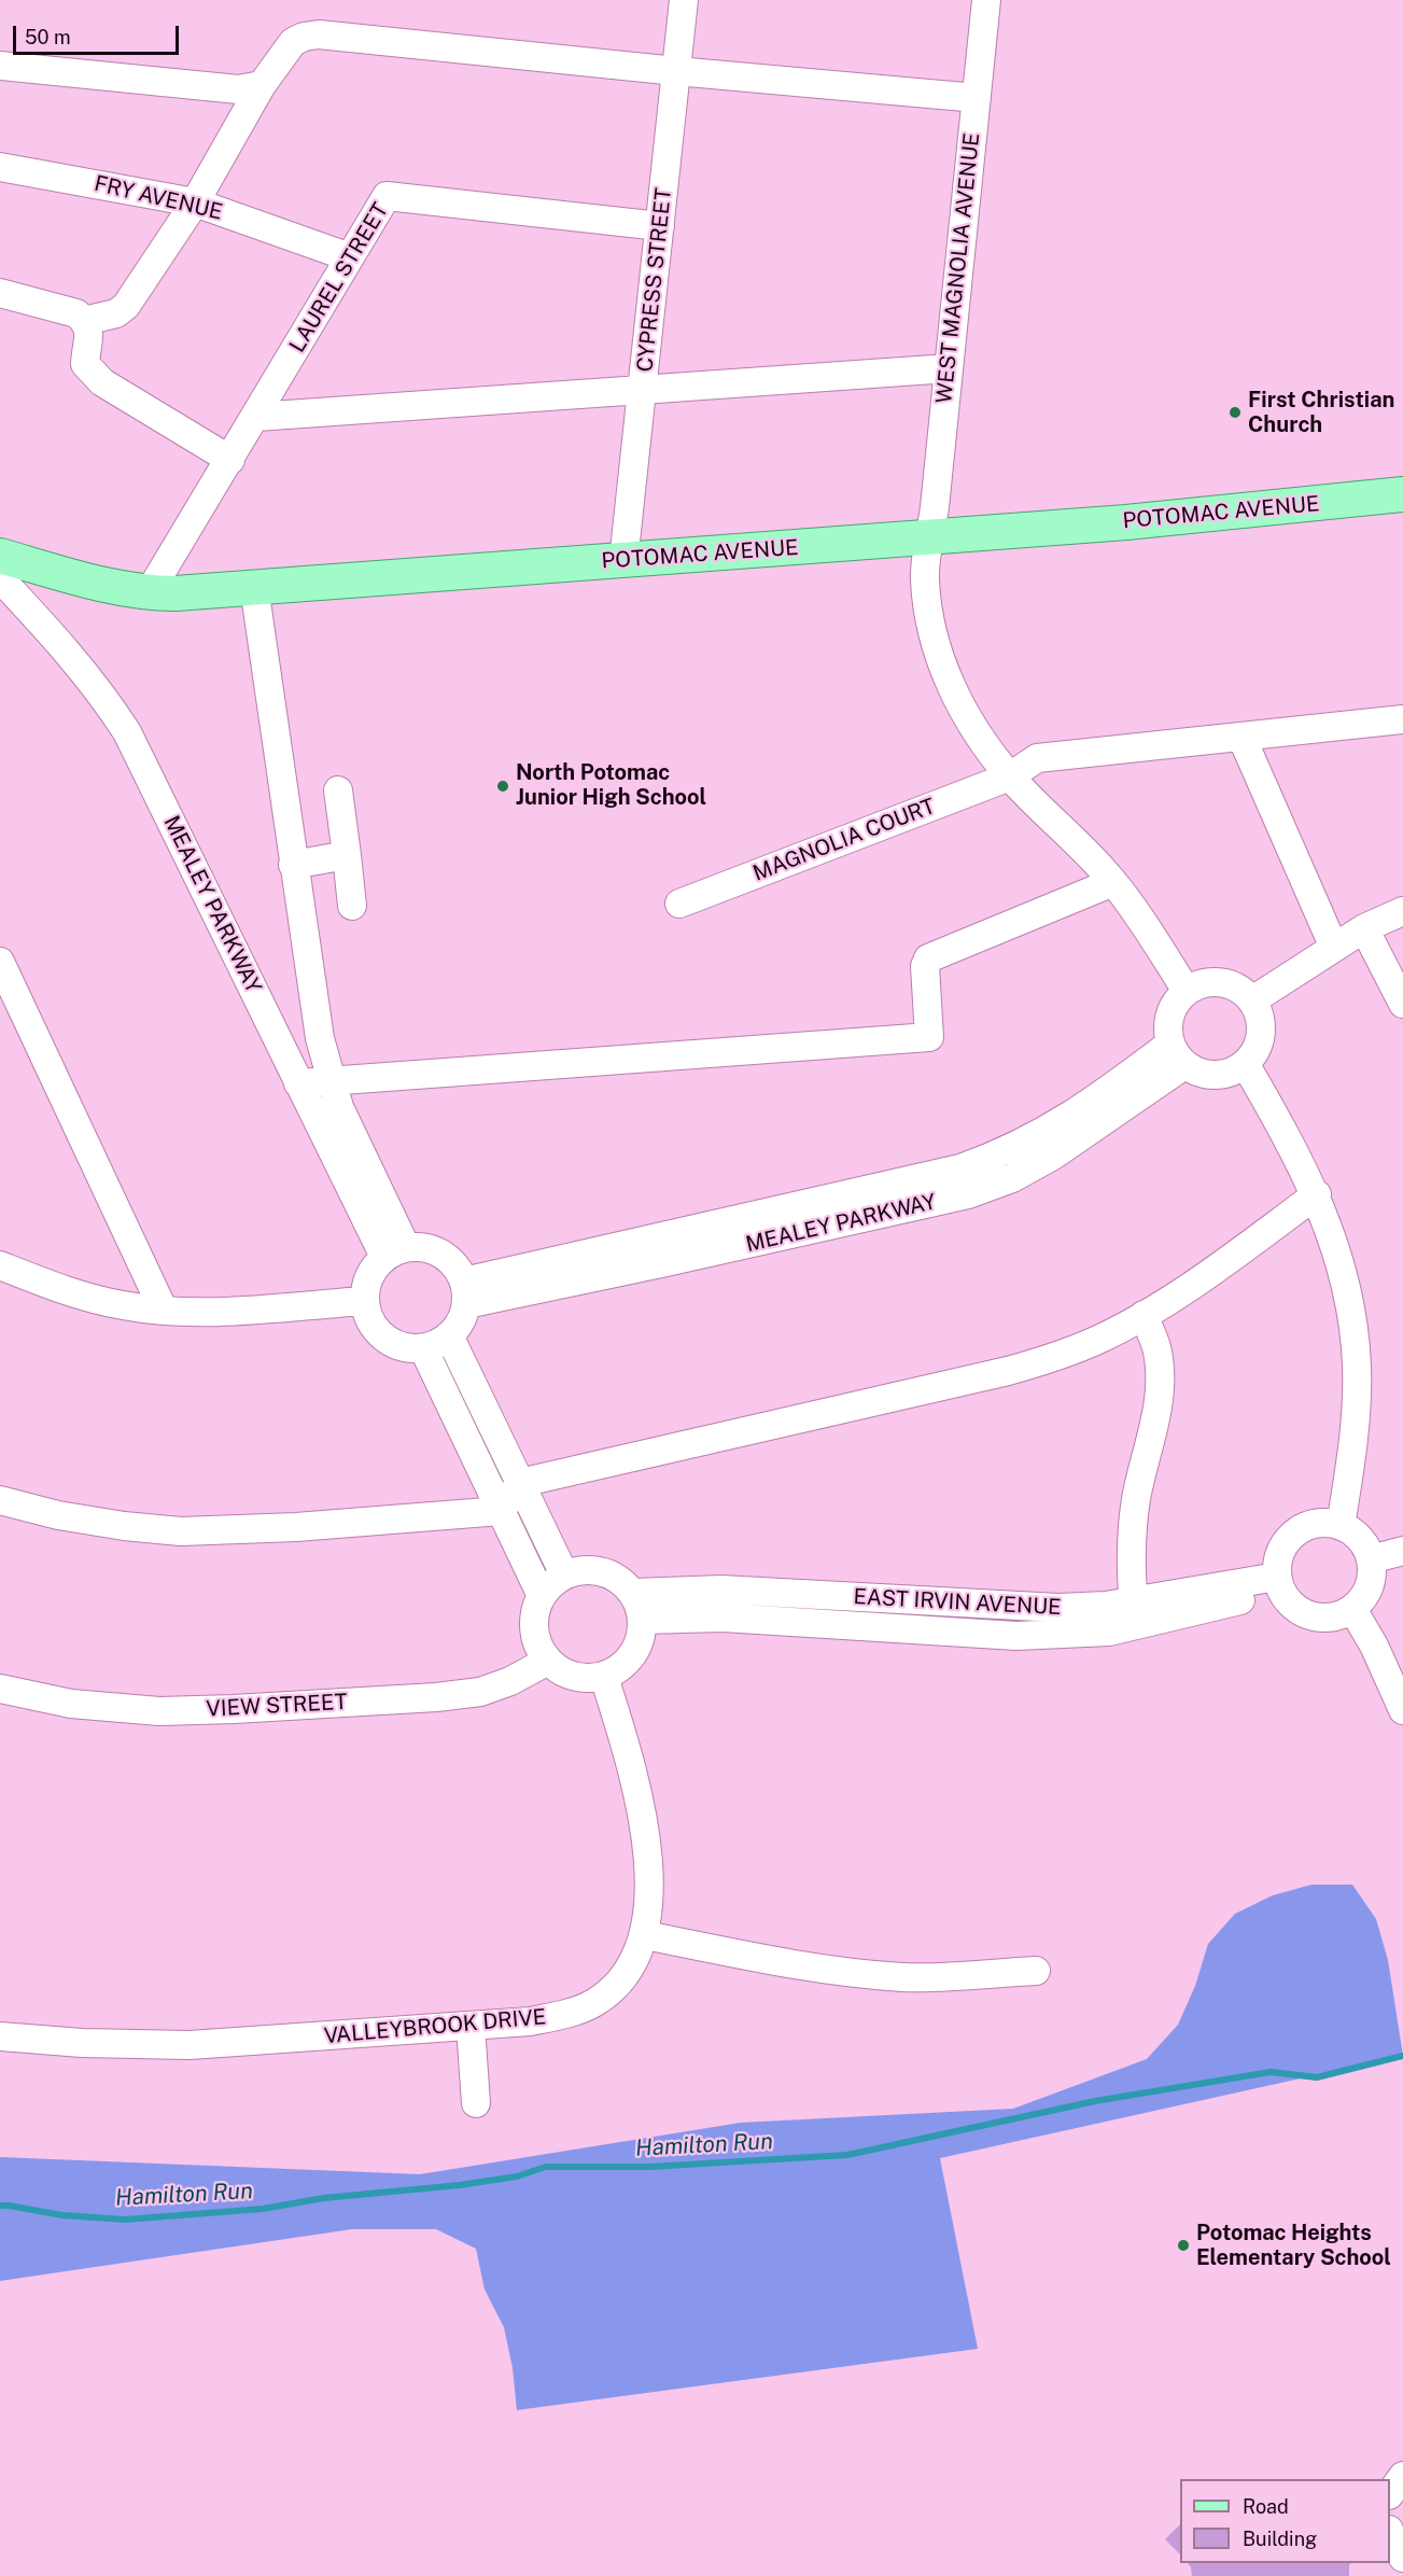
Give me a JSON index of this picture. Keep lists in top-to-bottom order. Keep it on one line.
{"streets":{"main road":["POTOMAC AVENUE"],"street":["FRY AVENUE","WEST MAGNOLIA AVENUE","LAUREL STREET","CYPRESS STREET","MAGNOLIA COURT","MEALEY PARKWAY","EAST IRVIN AVENUE","VIEW STREET","VALLEYBROOK DRIVE"]},"crossings":[["FRY AVENUE","LAUREL STREET"],["WEST MAGNOLIA AVENUE","POTOMAC AVENUE"],["WEST MAGNOLIA AVENUE","MAGNOLIA COURT"],["WEST MAGNOLIA AVENUE","MEALEY PARKWAY"],["LAUREL STREET","CYPRESS STREET"],["LAUREL STREET","POTOMAC AVENUE"],["CYPRESS STREET","POTOMAC AVENUE"],["EAST IRVIN AVENUE","VIEW STREET"],["EAST IRVIN AVENUE","VALLEYBROOK DRIVE"],["VIEW STREET","VALLEYBROOK DRIVE"]],"water":["Hamilton Run"],"places":["First Christian Church","North Potomac Junior High School","Potomac Heights Elementary School"],"legend":["Road","Building"],"scale_bar":"50 m"}
